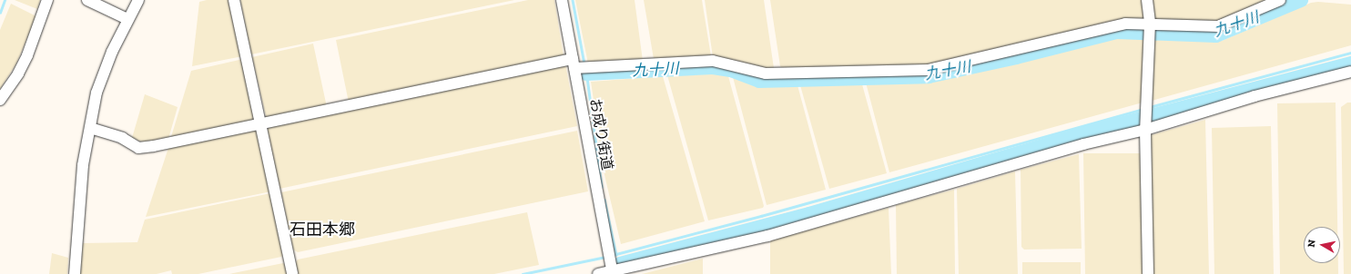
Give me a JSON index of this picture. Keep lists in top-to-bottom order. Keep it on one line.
{"streets":{"street":["お成り街道"]},"districts":["石田本郷"],"water":["九十川"],"north":"left"}
